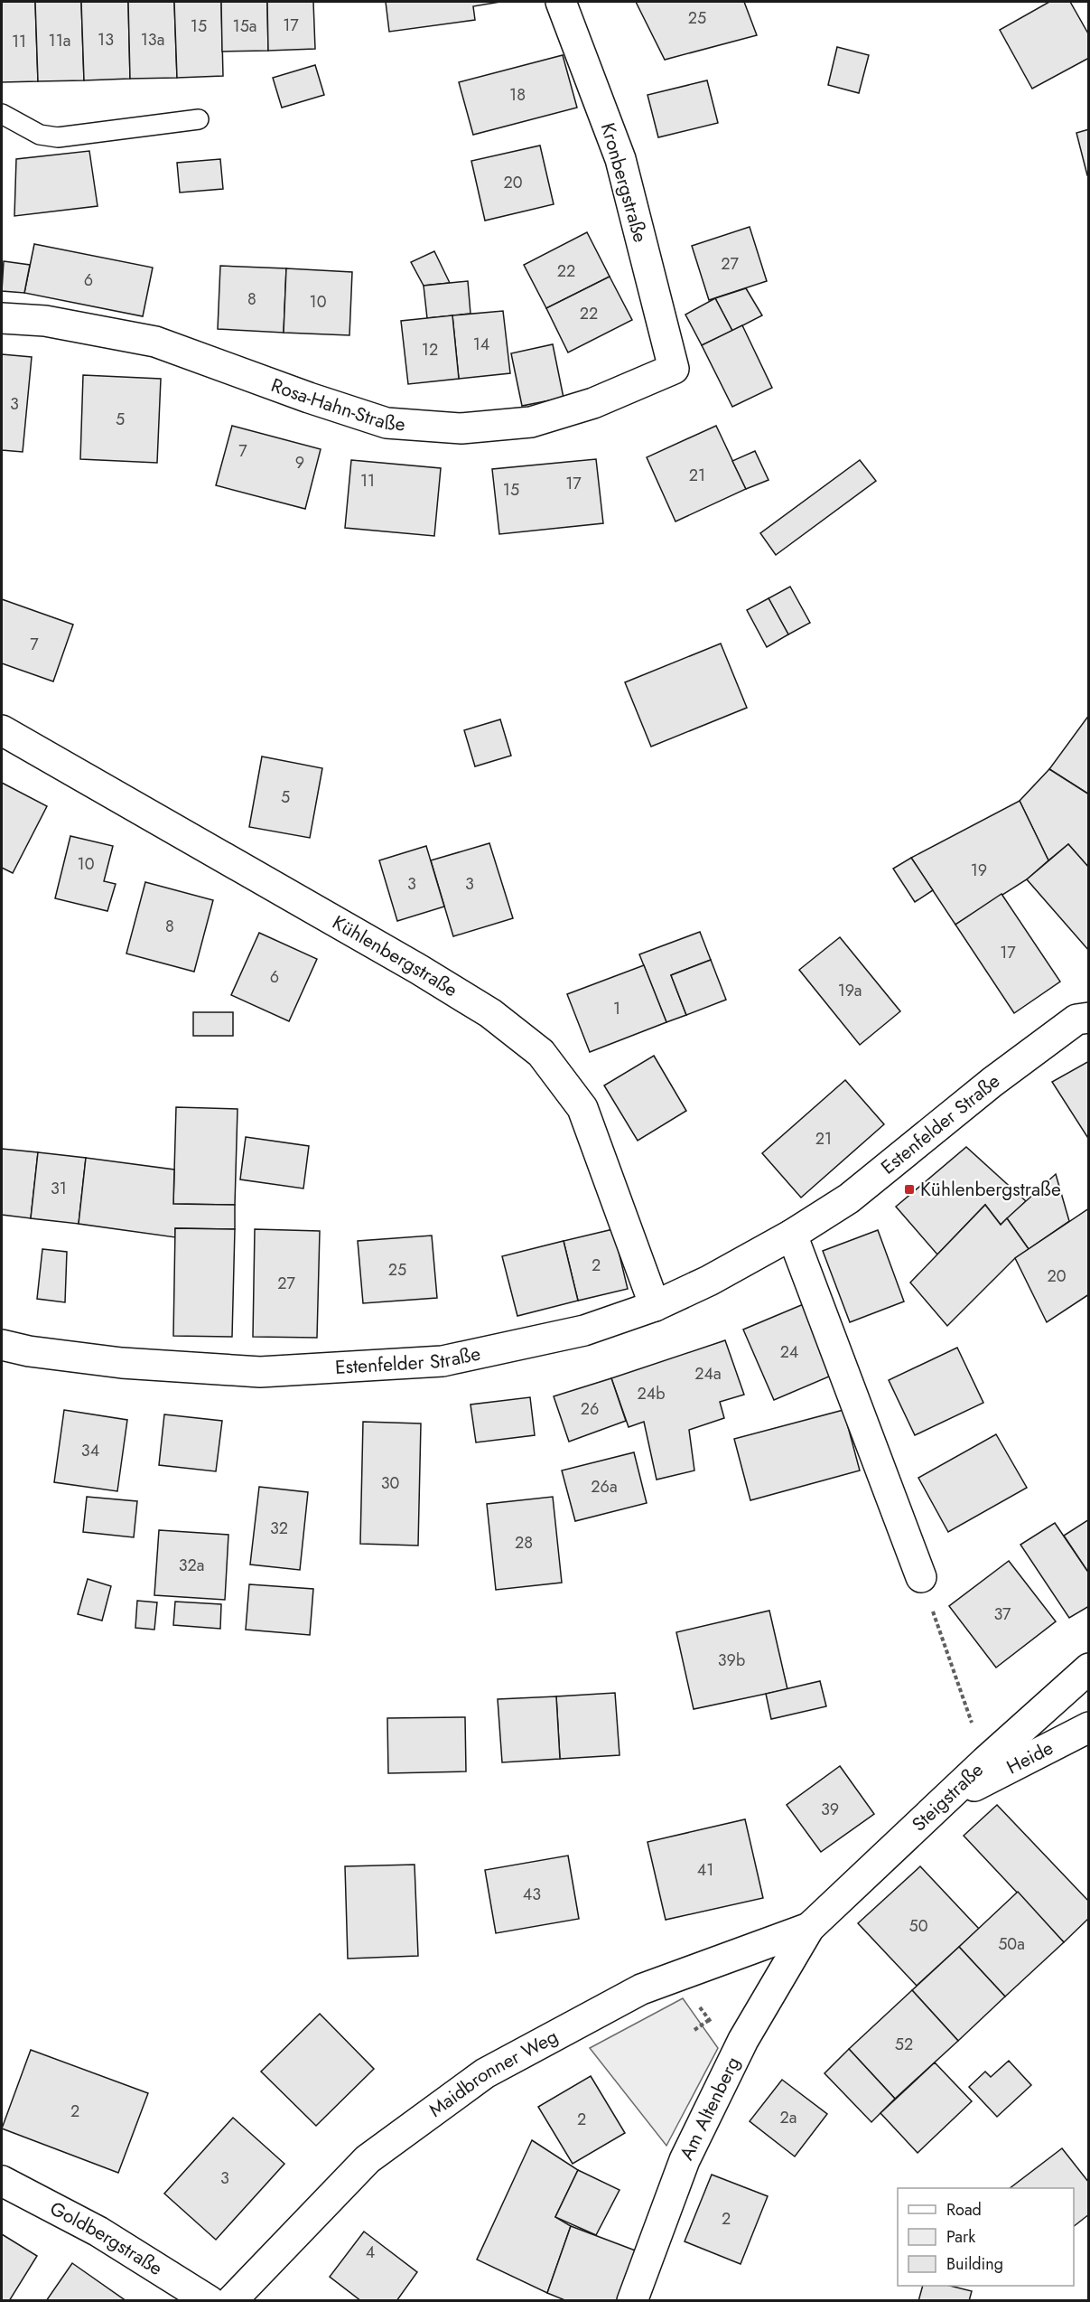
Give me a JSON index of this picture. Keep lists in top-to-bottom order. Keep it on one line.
{"streets":{"street":["Kronbergstraße","Rosa-Hahn-Straße","Kühlenbergstraße","Estenfelder Straße","Heide","Steigstraße","Maidbronner Weg","Am Altenberg","Goldbergstraße"]},"crossings":[["Kronbergstraße","Rosa-Hahn-Straße"],["Kühlenbergstraße","Estenfelder Straße"],["Heide","Steigstraße"],["Steigstraße","Maidbronner Weg"],["Steigstraße","Am Altenberg"],["Maidbronner Weg","Am Altenberg"],["Maidbronner Weg","Goldbergstraße"]],"places":{"transit":["Kühlenbergstraße"]},"house_numbers":["25","17","15","15a","13","13a","11a","11","18","20","27","22","6","8","10","22","14","12","3","5","7","9","21","11","17","15","7","5","10","19","3","3","8","17","6","19a","1","21","31","2","25","20","27","24","24a","24b","26","34","30","26a","32","28","32a","37","39b","39","41","43","50","50a","52","2","2a","2","3","2","4"],"legend":["Road","Park","Building"]}
